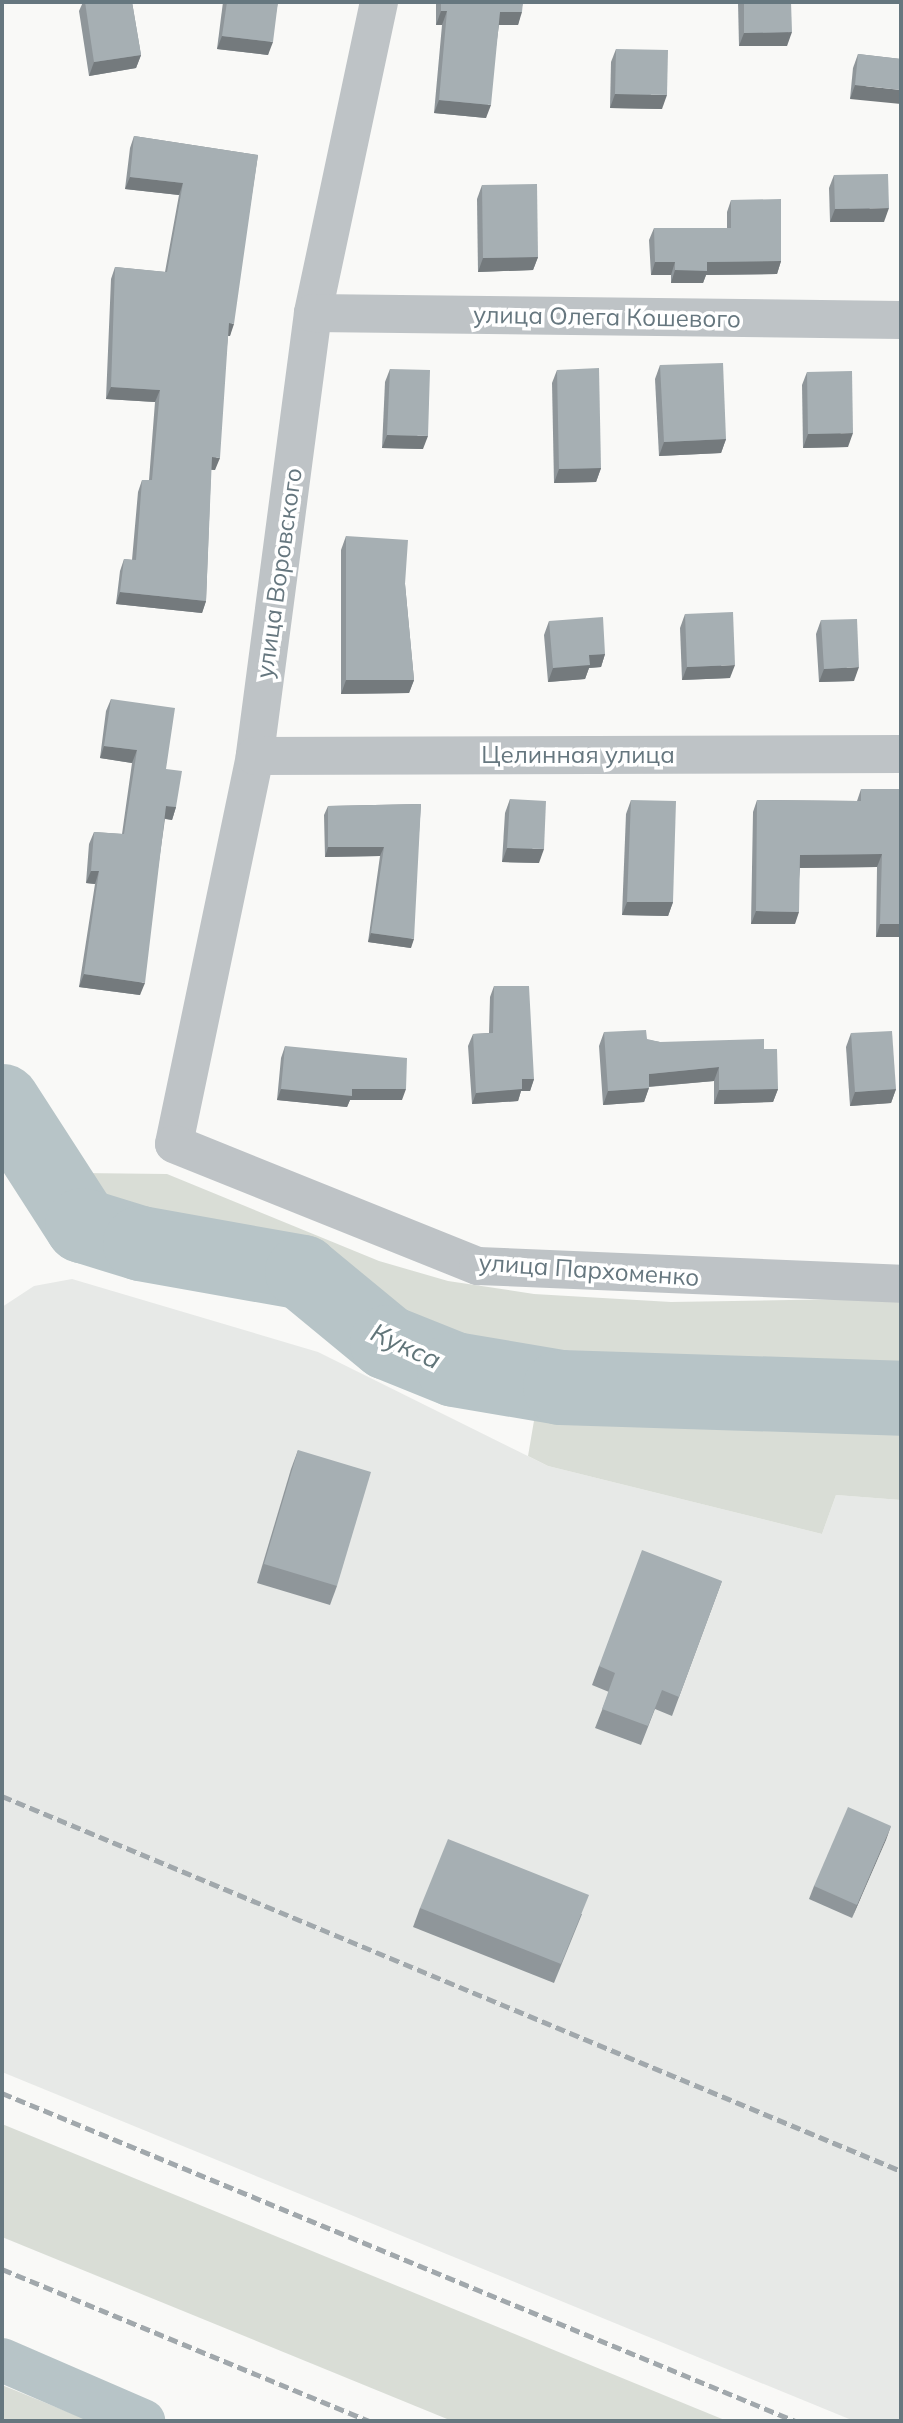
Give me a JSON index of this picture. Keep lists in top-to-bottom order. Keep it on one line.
{"streets":{"street":["улица Олега Кошевого","улица Воровского","Целинная улица","улица Пархоменко"]},"crossings":[["улица Олега Кошевого","улица Воровского"],["улица Воровского","Целинная улица"],["улица Воровского","улица Пархоменко"]],"water":["Кукса"]}
